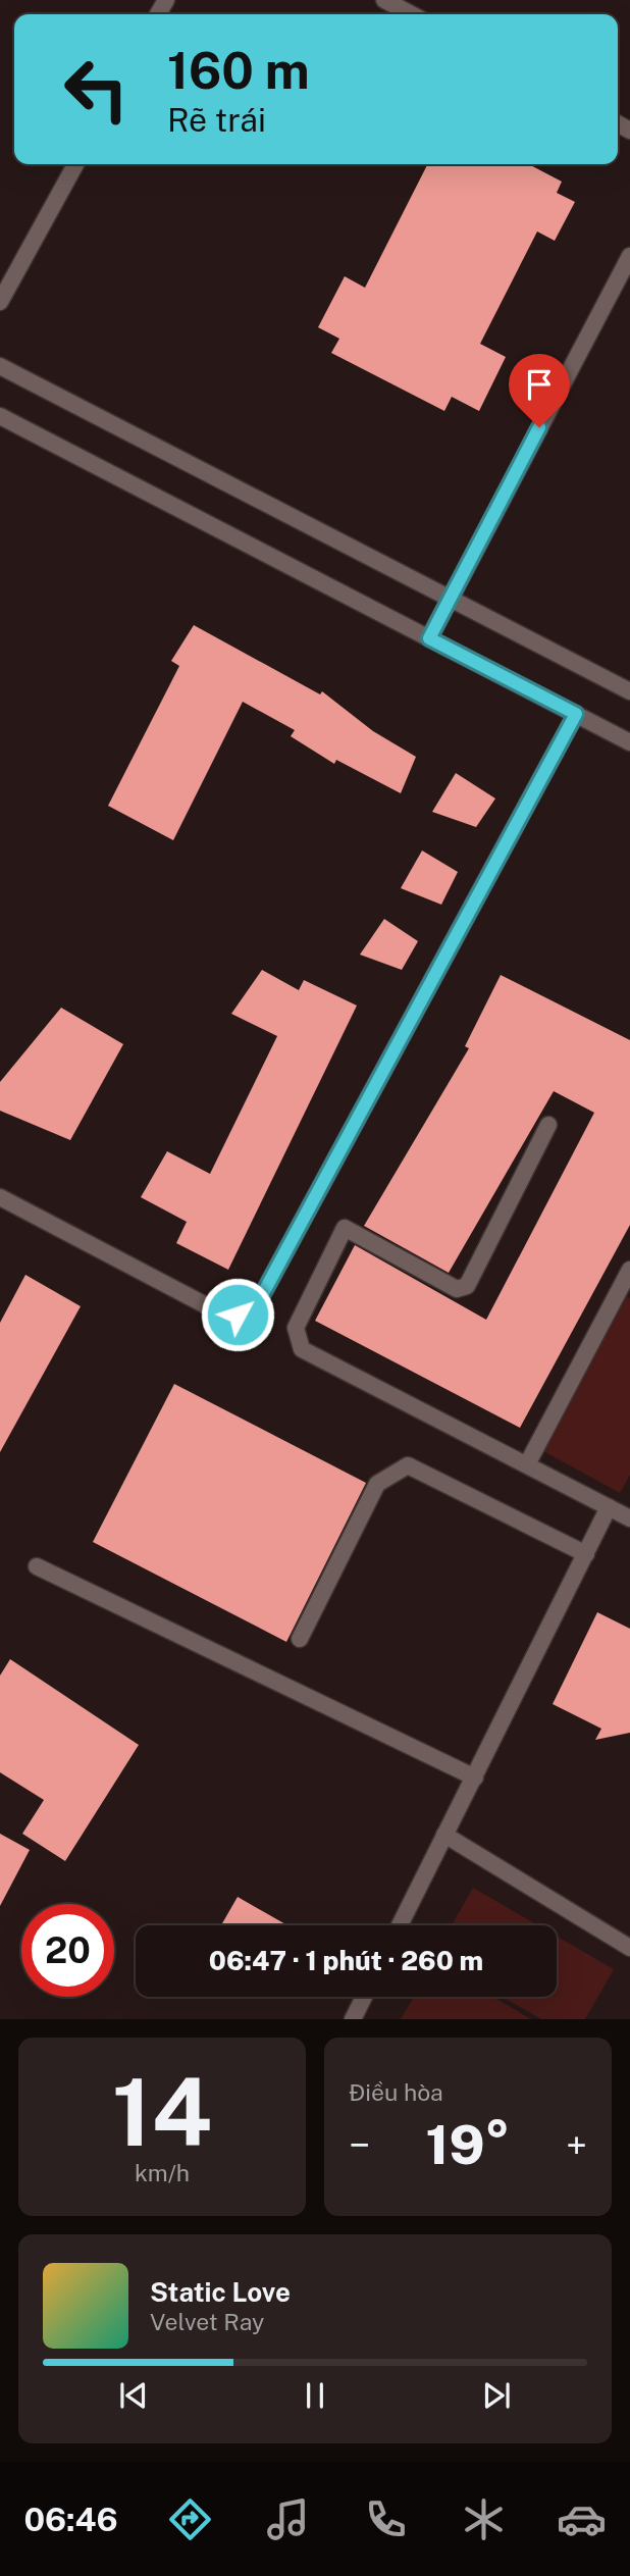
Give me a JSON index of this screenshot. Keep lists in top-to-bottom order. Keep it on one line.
{"page":{"turn":["160 m","Rẽ trái"],"limit":"20","trip":"06:47 · 1 phút · 260 m","tile":[["14","km/h"],"Điều hòa"],"heat":["−","19°","+"],"song":["Static Love","Velvet Ray"],"tabs":"06:46"}}
